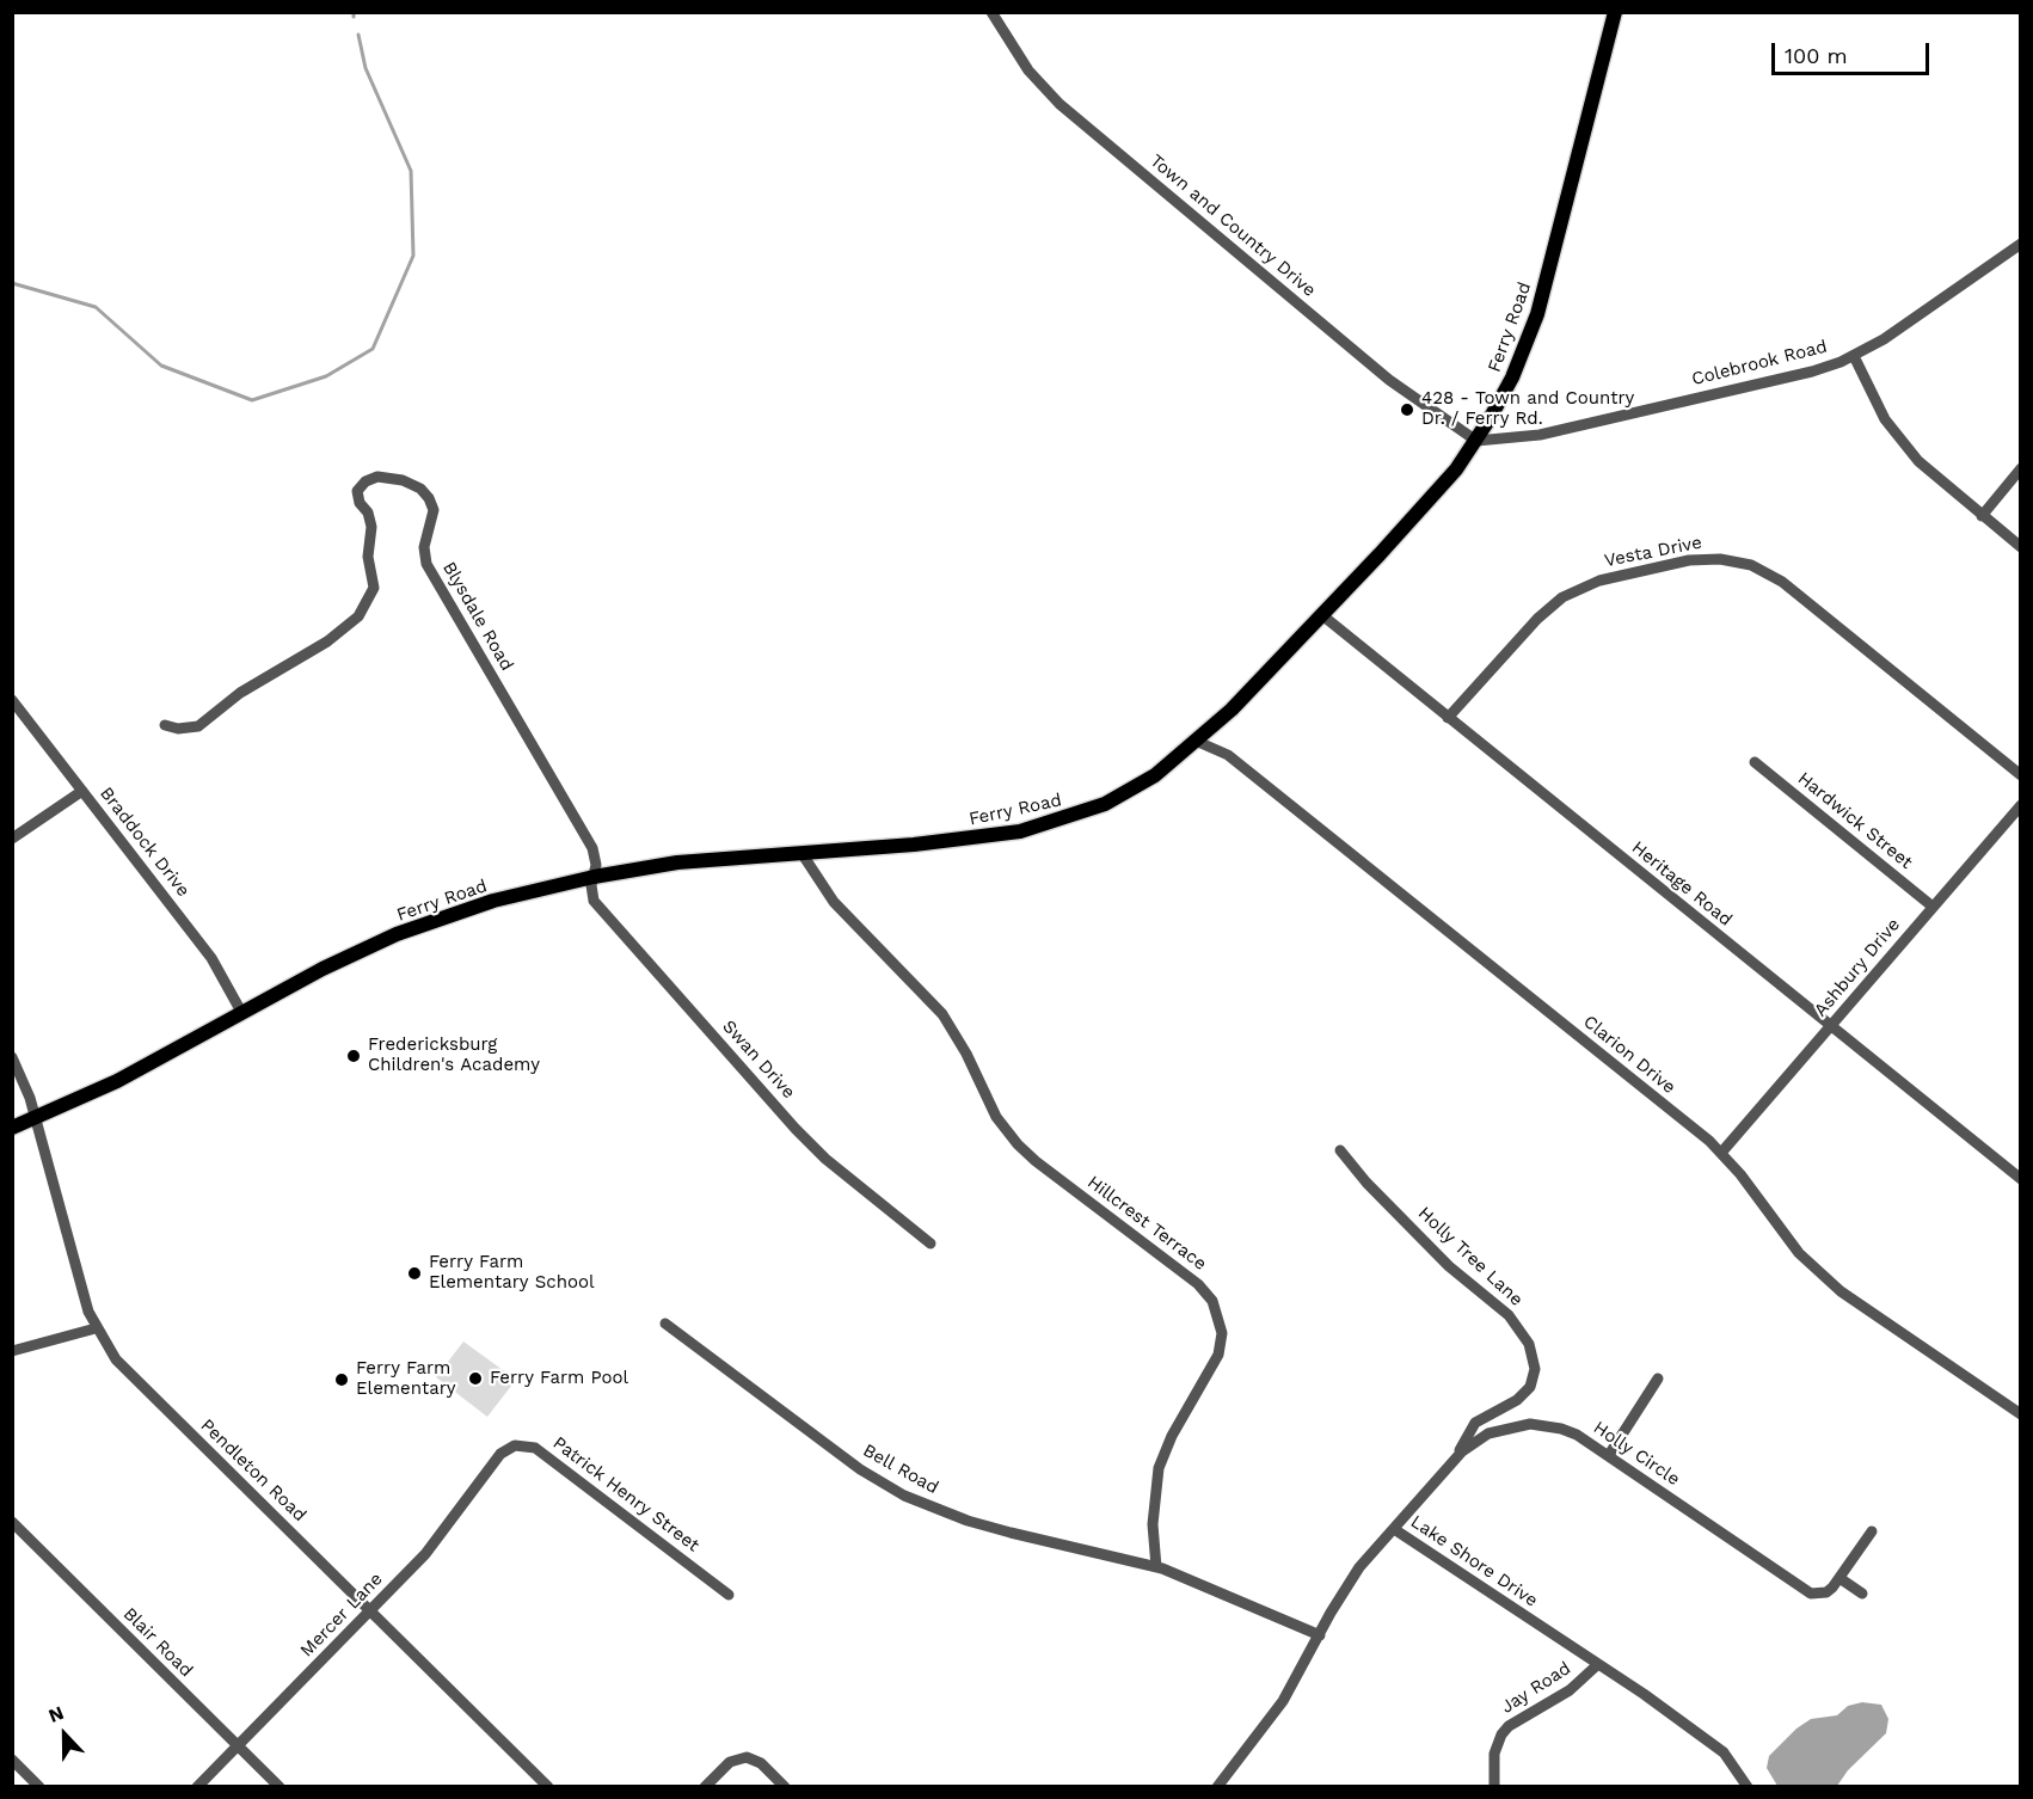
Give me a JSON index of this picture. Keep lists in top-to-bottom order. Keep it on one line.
{"streets":{"main road":["Ferry Road"],"street":["Town and Country Drive","Colebrook Road","Vesta Drive","Blysdale Road","Hardwick Street","Braddock Drive","Heritage Road","Ashbury Drive","Clarion Drive","Swan Drive","Hillcrest Terrace","Holly Tree Lane","Holly Circle","Bell Road","Pendleton Road","Patrick Henry Street","Lake Shore Drive","Mercer Lane","Blair Road","Jay Road"]},"crossings":[["Town and Country Drive","Ferry Road"],["Town and Country Drive","Colebrook Road"],["Ferry Road","Colebrook Road"],["Ferry Road","Blysdale Road"],["Ferry Road","Braddock Drive"],["Ferry Road","Heritage Road"],["Ferry Road","Clarion Drive"],["Ferry Road","Swan Drive"],["Ferry Road","Hillcrest Terrace"],["Ferry Road","Pendleton Road"],["Vesta Drive","Heritage Road"],["Blysdale Road","Swan Drive"],["Hardwick Street","Ashbury Drive"],["Heritage Road","Ashbury Drive"],["Ashbury Drive","Clarion Drive"],["Hillcrest Terrace","Bell Road"],["Holly Tree Lane","Holly Circle"],["Holly Circle","Lake Shore Drive"],["Pendleton Road","Mercer Lane"],["Patrick Henry Street","Mercer Lane"],["Lake Shore Drive","Jay Road"],["Mercer Lane","Blair Road"]],"places":["428 - Town and Country Dr. / Ferry Rd.","Fredericksburg Children's Academy","Ferry Farm Elementary School","Ferry Farm Pool","Ferry Farm Elementary"],"scale_bar":"100 m","north":"top"}
